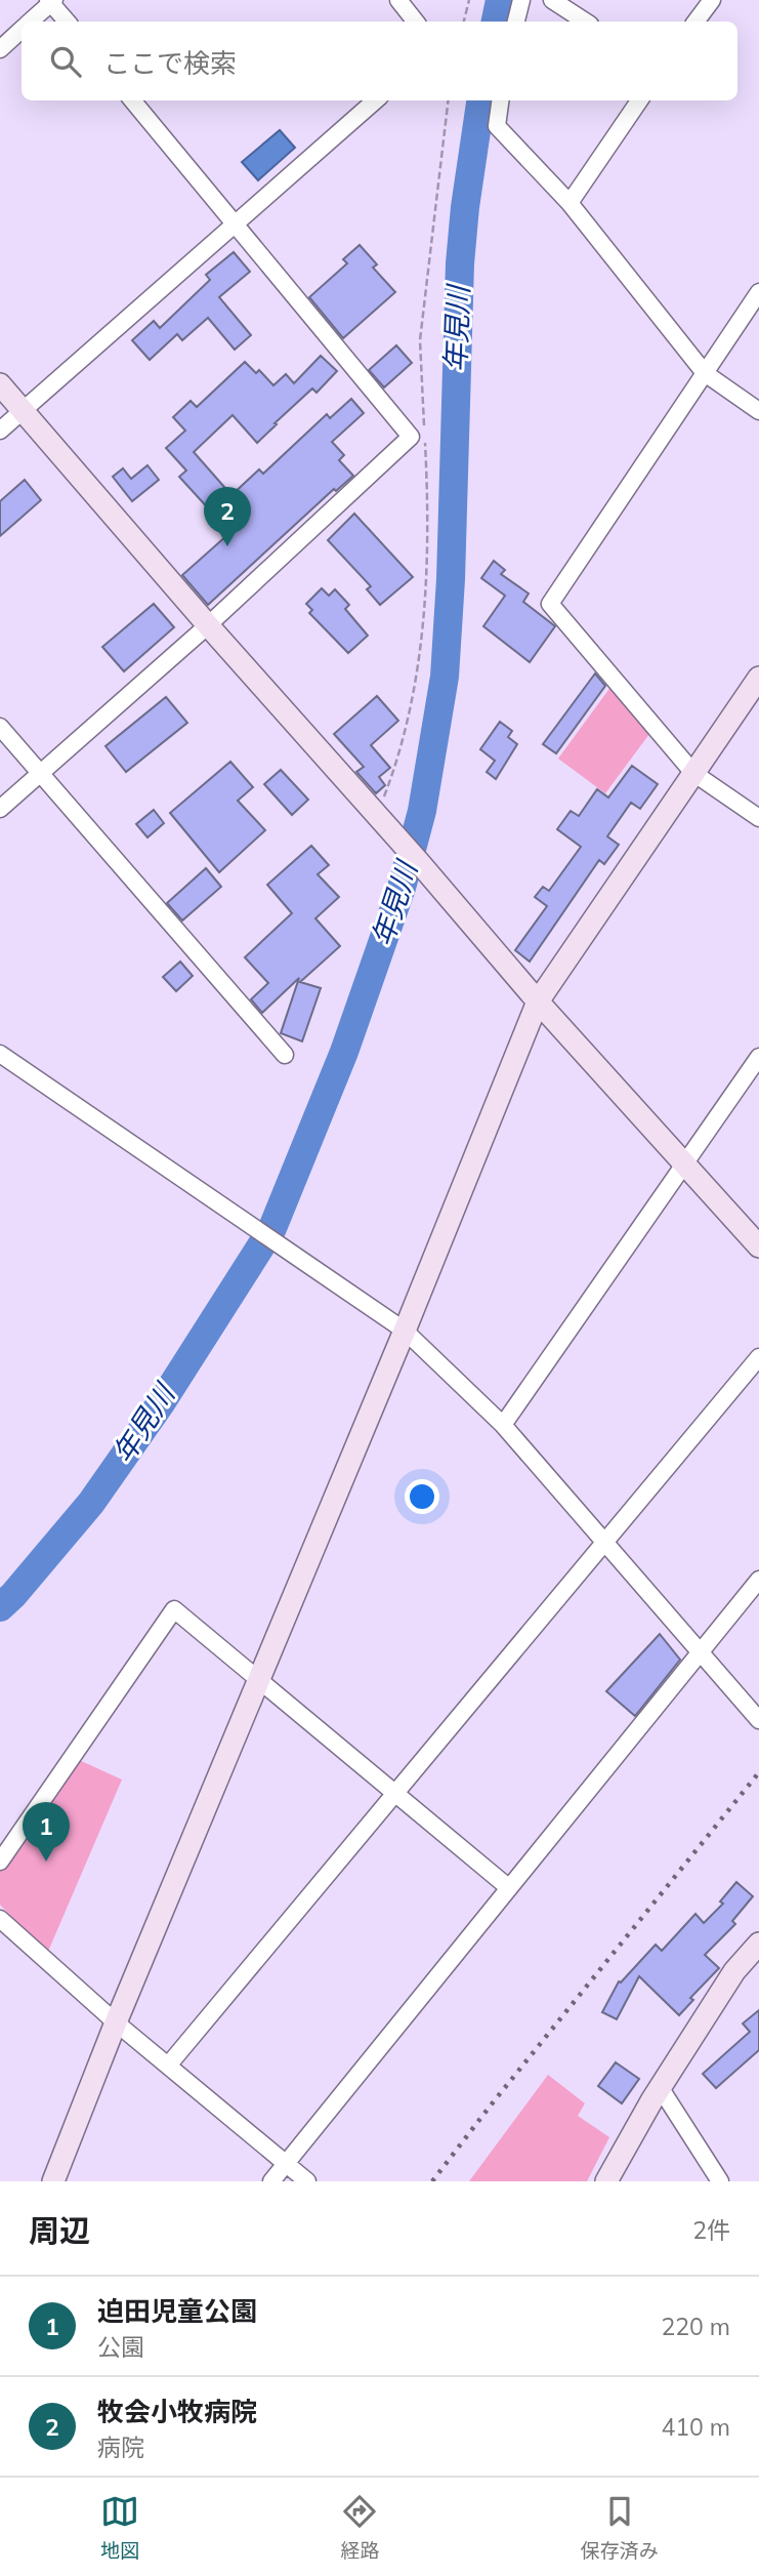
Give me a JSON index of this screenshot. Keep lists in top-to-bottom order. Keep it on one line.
{"water":["年見川"],"page":{"search":"ここで検索","pins":["2","1"],"heading":["周辺","2件"],"list":[{"mark":"1","name":"迫田児童公園","note":"公園","value":"220 m"},{"mark":"2","name":"牧会小牧病院","note":"病院","value":"410 m"}],"nav":["地図","経路","保存済み"]}}
